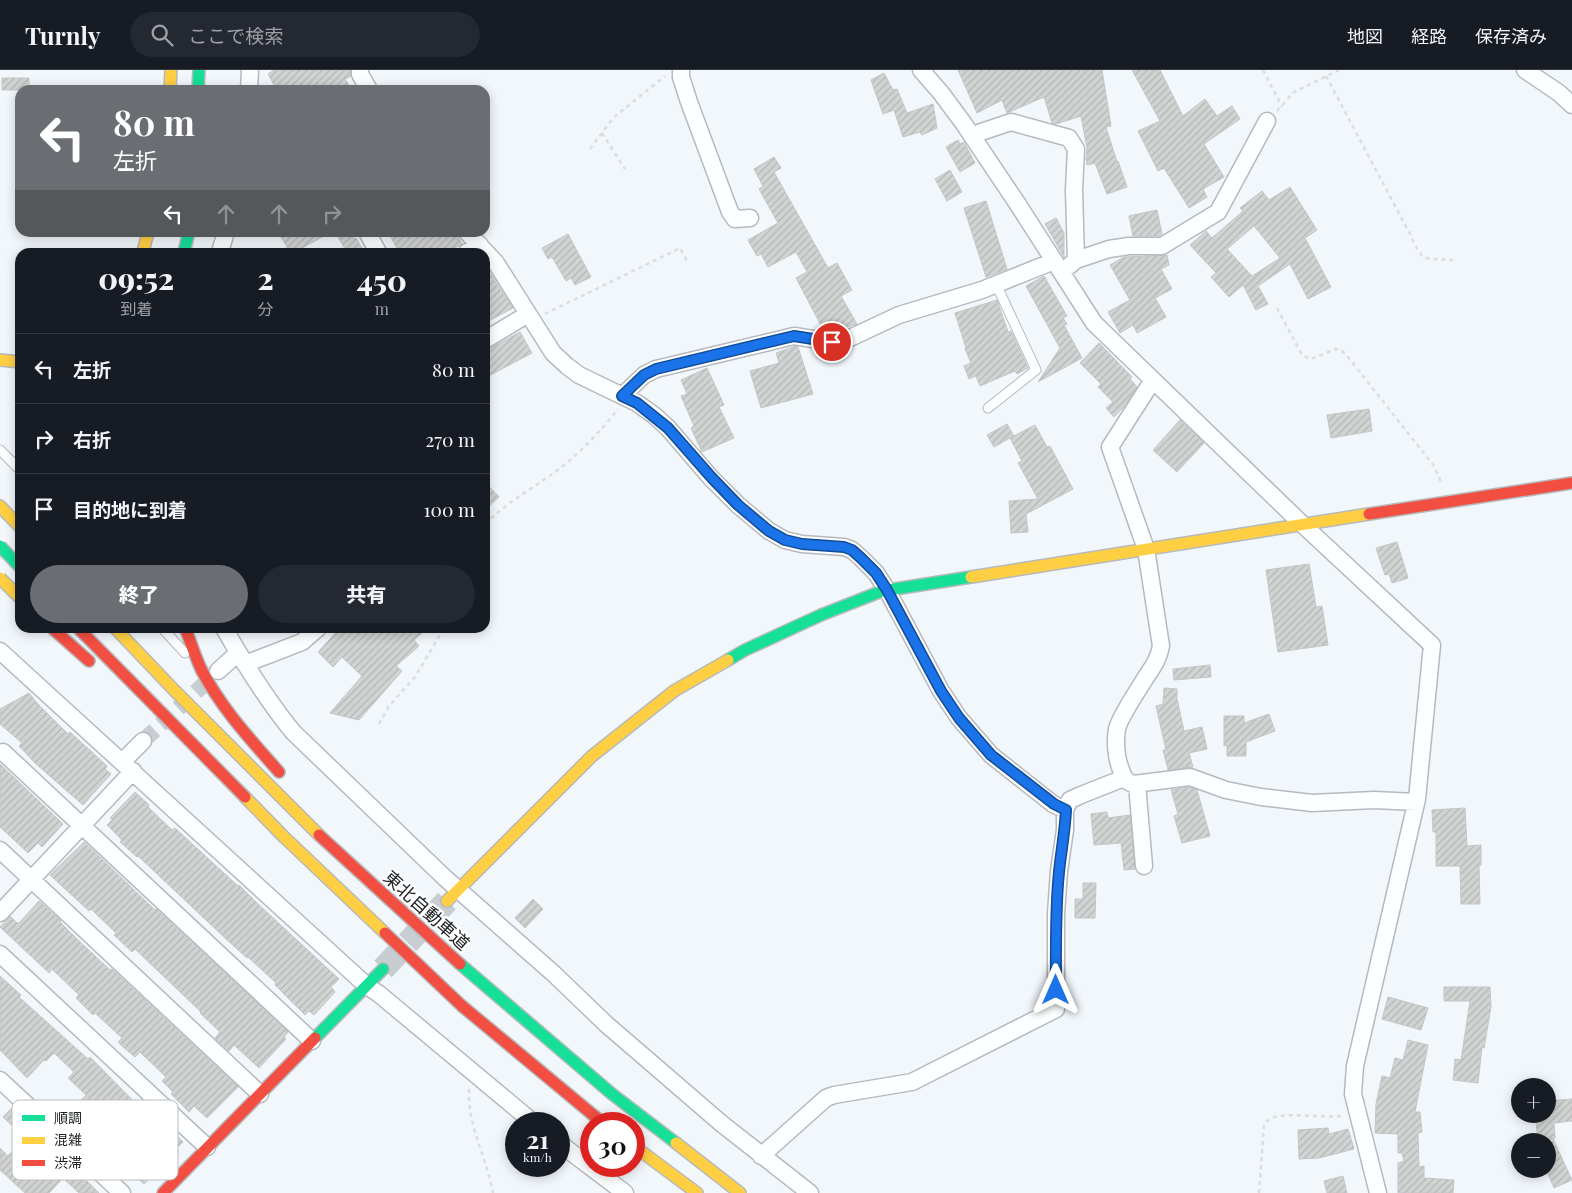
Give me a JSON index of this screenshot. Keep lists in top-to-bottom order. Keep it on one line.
{"streets":{"main road":["東北自動車道"]},"legend":["順調","混雑","渋滞"],"page":{"header":"Turnly","search":"ここで検索","nav":["地図","経路","保存済み"],"turn":["80 m","左折"],"eta":["09:52","到着","2","分","450","m"],"list":[{"name":"左折","value":"80 m"},{"name":"右折","value":"270 m"},{"name":"目的地に到着","value":"100 m"}],"buttons":["終了","共有"],"map_buttons":["+","−"],"speed":"21 km/h","limit":"30"}}
